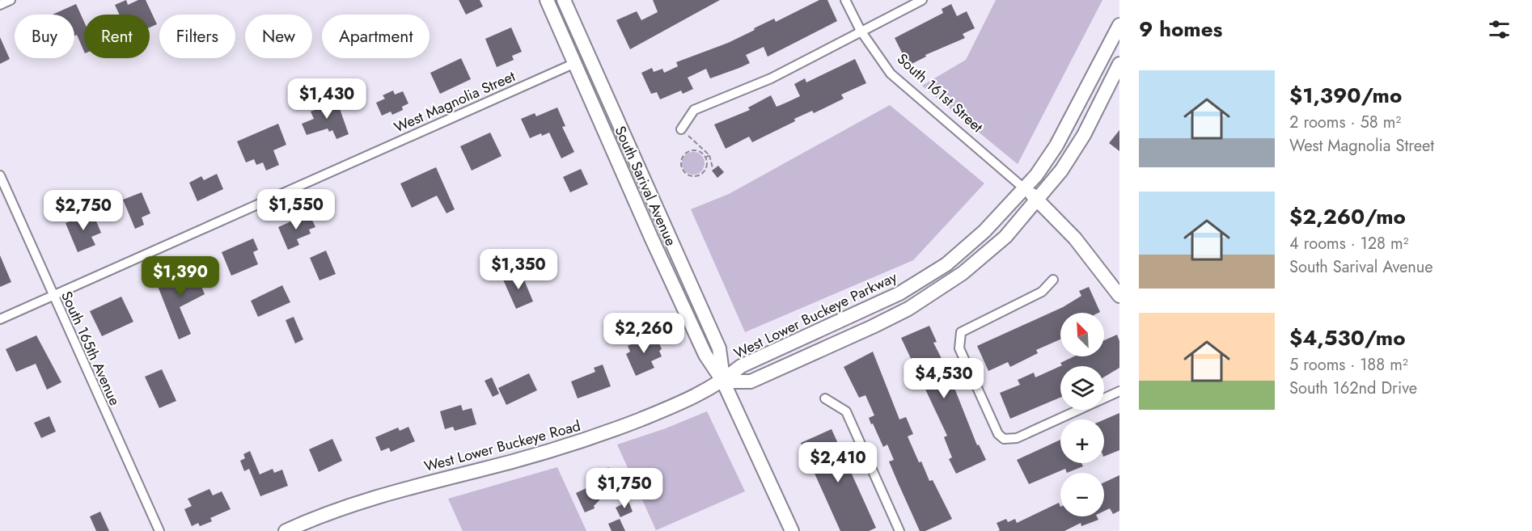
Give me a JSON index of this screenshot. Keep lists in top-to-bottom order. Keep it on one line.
{"streets":{"main road":["South Sarival Avenue","West Lower Buckeye Parkway","West Lower Buckeye Road"],"street":["South 161st Street","West Magnolia Street","South 165th Avenue"]},"crossings":[["South 161st Street","West Lower Buckeye Parkway"],["West Magnolia Street","South Sarival Avenue"],["West Magnolia Street","South 165th Avenue"],["South Sarival Avenue","West Lower Buckeye Parkway"],["South Sarival Avenue","West Lower Buckeye Road"],["West Lower Buckeye Parkway","West Lower Buckeye Road"]],"north":"top left","page":{"heading":"9 homes","chip":["Buy","Rent","Filters","New","Apartment"],"list":[{"name":"$1,390/mo","note":"2 rooms · 58 m² · West Magnolia Street"},{"name":"$2,260/mo","note":"4 rooms · 128 m² · South Sarival Avenue"},{"name":"$4,530/mo","note":"5 rooms · 188 m² · South 162nd Drive"}],"price":["$1,430","$1,550","$2,750","$1,350","$1,390","$2,260","$4,530","$2,410","$1,750"],"map_buttons":["+","−"]}}
